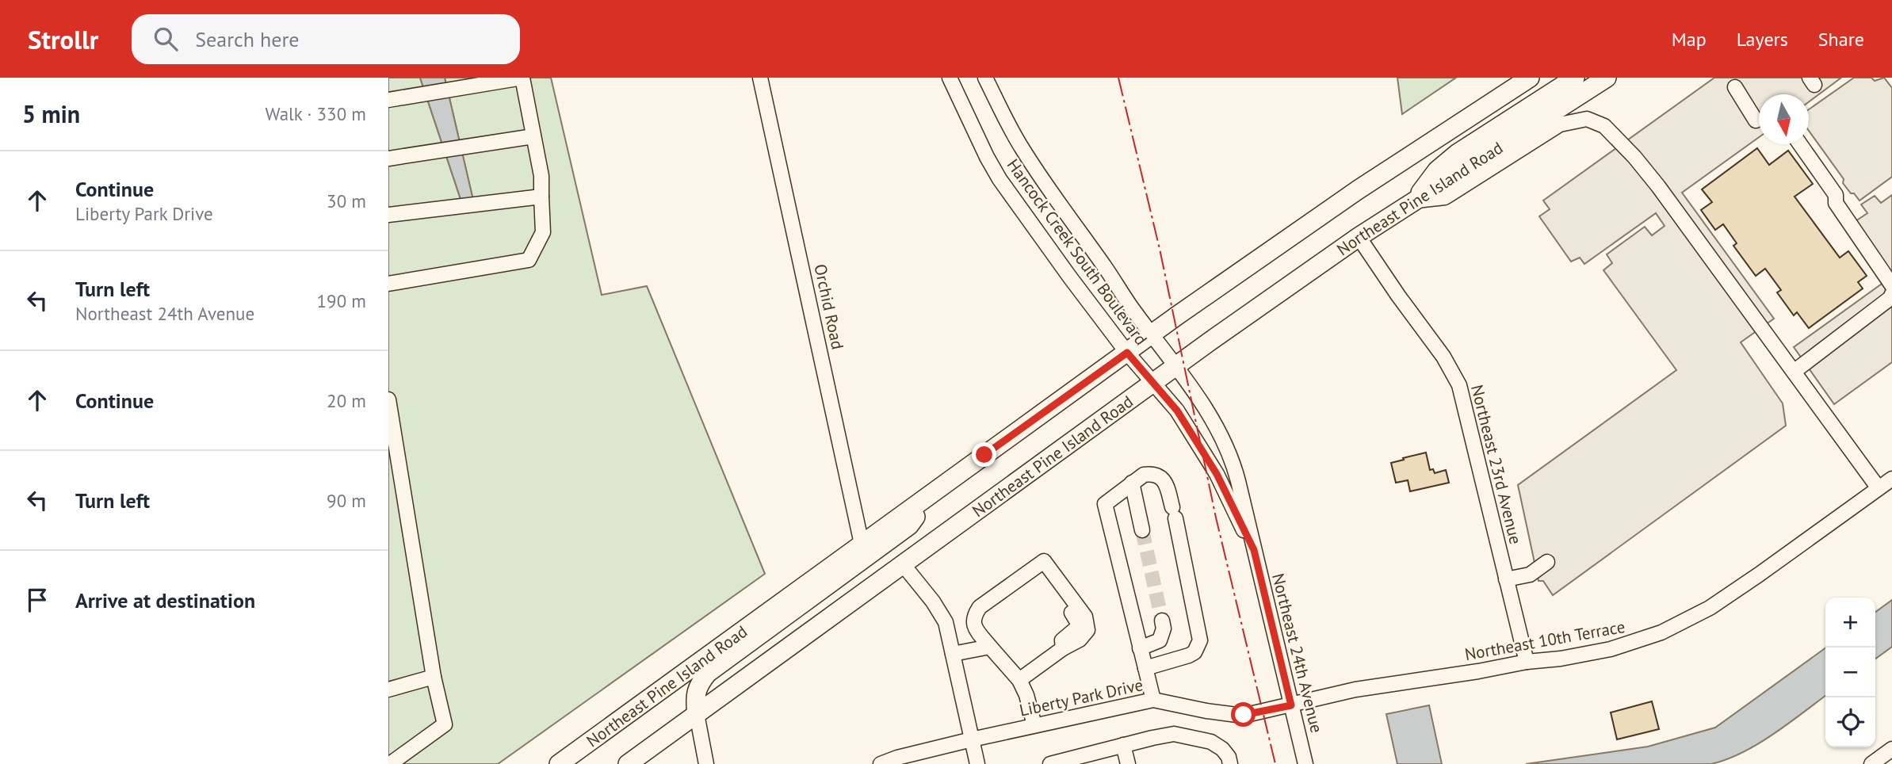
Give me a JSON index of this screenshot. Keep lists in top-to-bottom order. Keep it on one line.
{"streets":{"main road":["Northeast Pine Island Road"],"street":["Hancock Creek South Boulevard","Orchid Road","Northeast 23rd Avenue","Northeast 10th Terrace","Northeast 24th Avenue","Liberty Park Drive"]},"crossings":[["Northeast Pine Island Road","Hancock Creek South Boulevard"],["Northeast Pine Island Road","Orchid Road"],["Northeast Pine Island Road","Northeast 23rd Avenue"],["Northeast Pine Island Road","Northeast 24th Avenue"],["Hancock Creek South Boulevard","Northeast 24th Avenue"],["Northeast 23rd Avenue","Northeast 10th Terrace"],["Northeast 10th Terrace","Northeast 24th Avenue"],["Northeast 10th Terrace","Liberty Park Drive"],["Northeast 24th Avenue","Liberty Park Drive"]],"north":"bottom","page":{"header":"Strollr","search":"Search here","nav":["Map","Layers","Share"],"heading":["5 min","Walk · 330 m"],"list":[["Continue","Liberty Park Drive","30 m"],["Turn left","Northeast 24th Avenue","190 m"],["Continue","20 m"],["Turn left","90 m"],"Arrive at destination"],"map_buttons":["+","−"]}}
